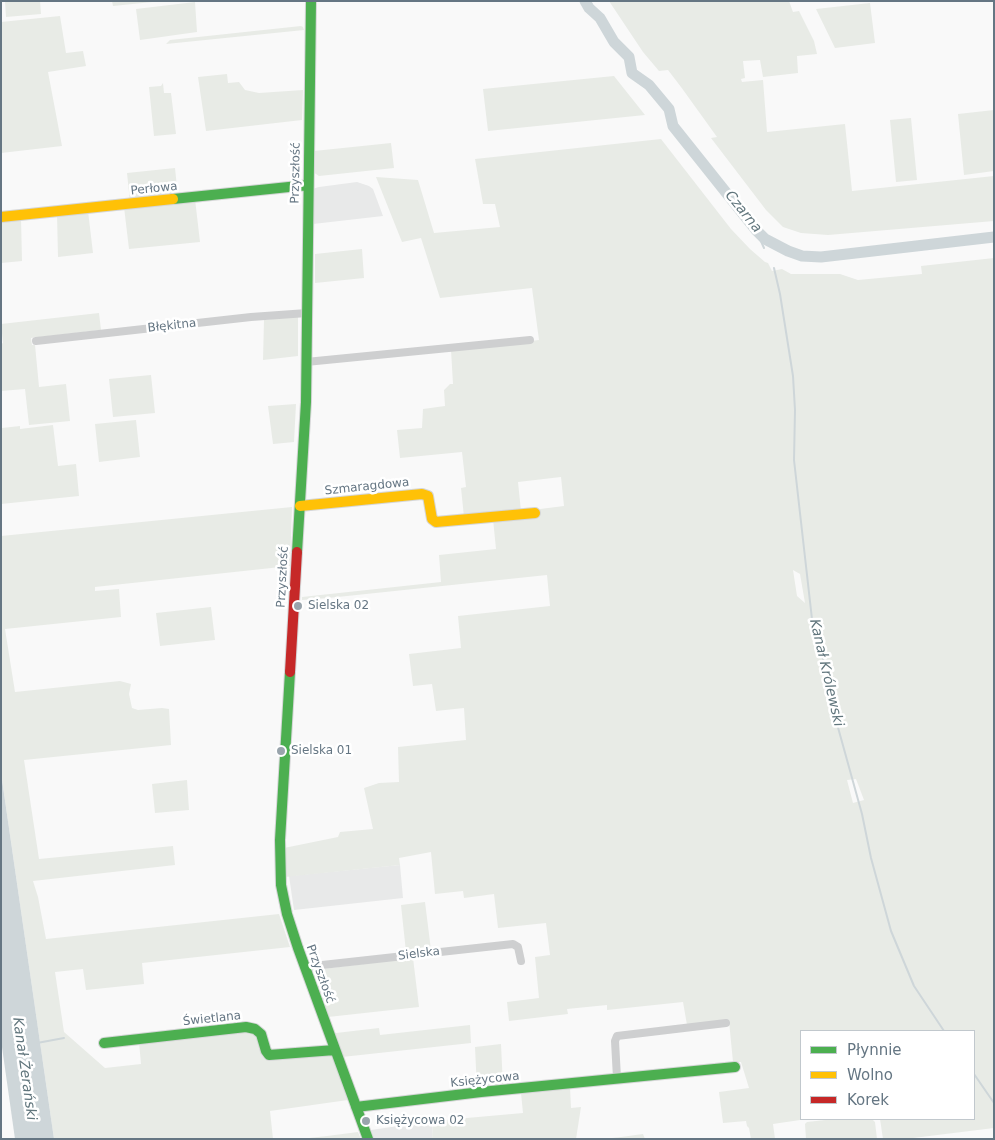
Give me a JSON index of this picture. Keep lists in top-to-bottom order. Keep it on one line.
{"streets":{"street":["Przyszłość","Perłowa","Błękitna","Szmaragdowa","Sielska","Świetlana","Księżycowa"]},"crossings":[["Przyszłość","Perłowa"],["Przyszłość","Błękitna"],["Przyszłość","Szmaragdowa"],["Przyszłość","Sielska"],["Przyszłość","Świetlana"],["Przyszłość","Księżycowa"]],"water":["Czarna","Kanał Królewski","Kanał Żerański"],"places":["Sielska 02","Sielska 01","Księżycowa 02"],"legend":["Płynnie","Wolno","Korek"]}
